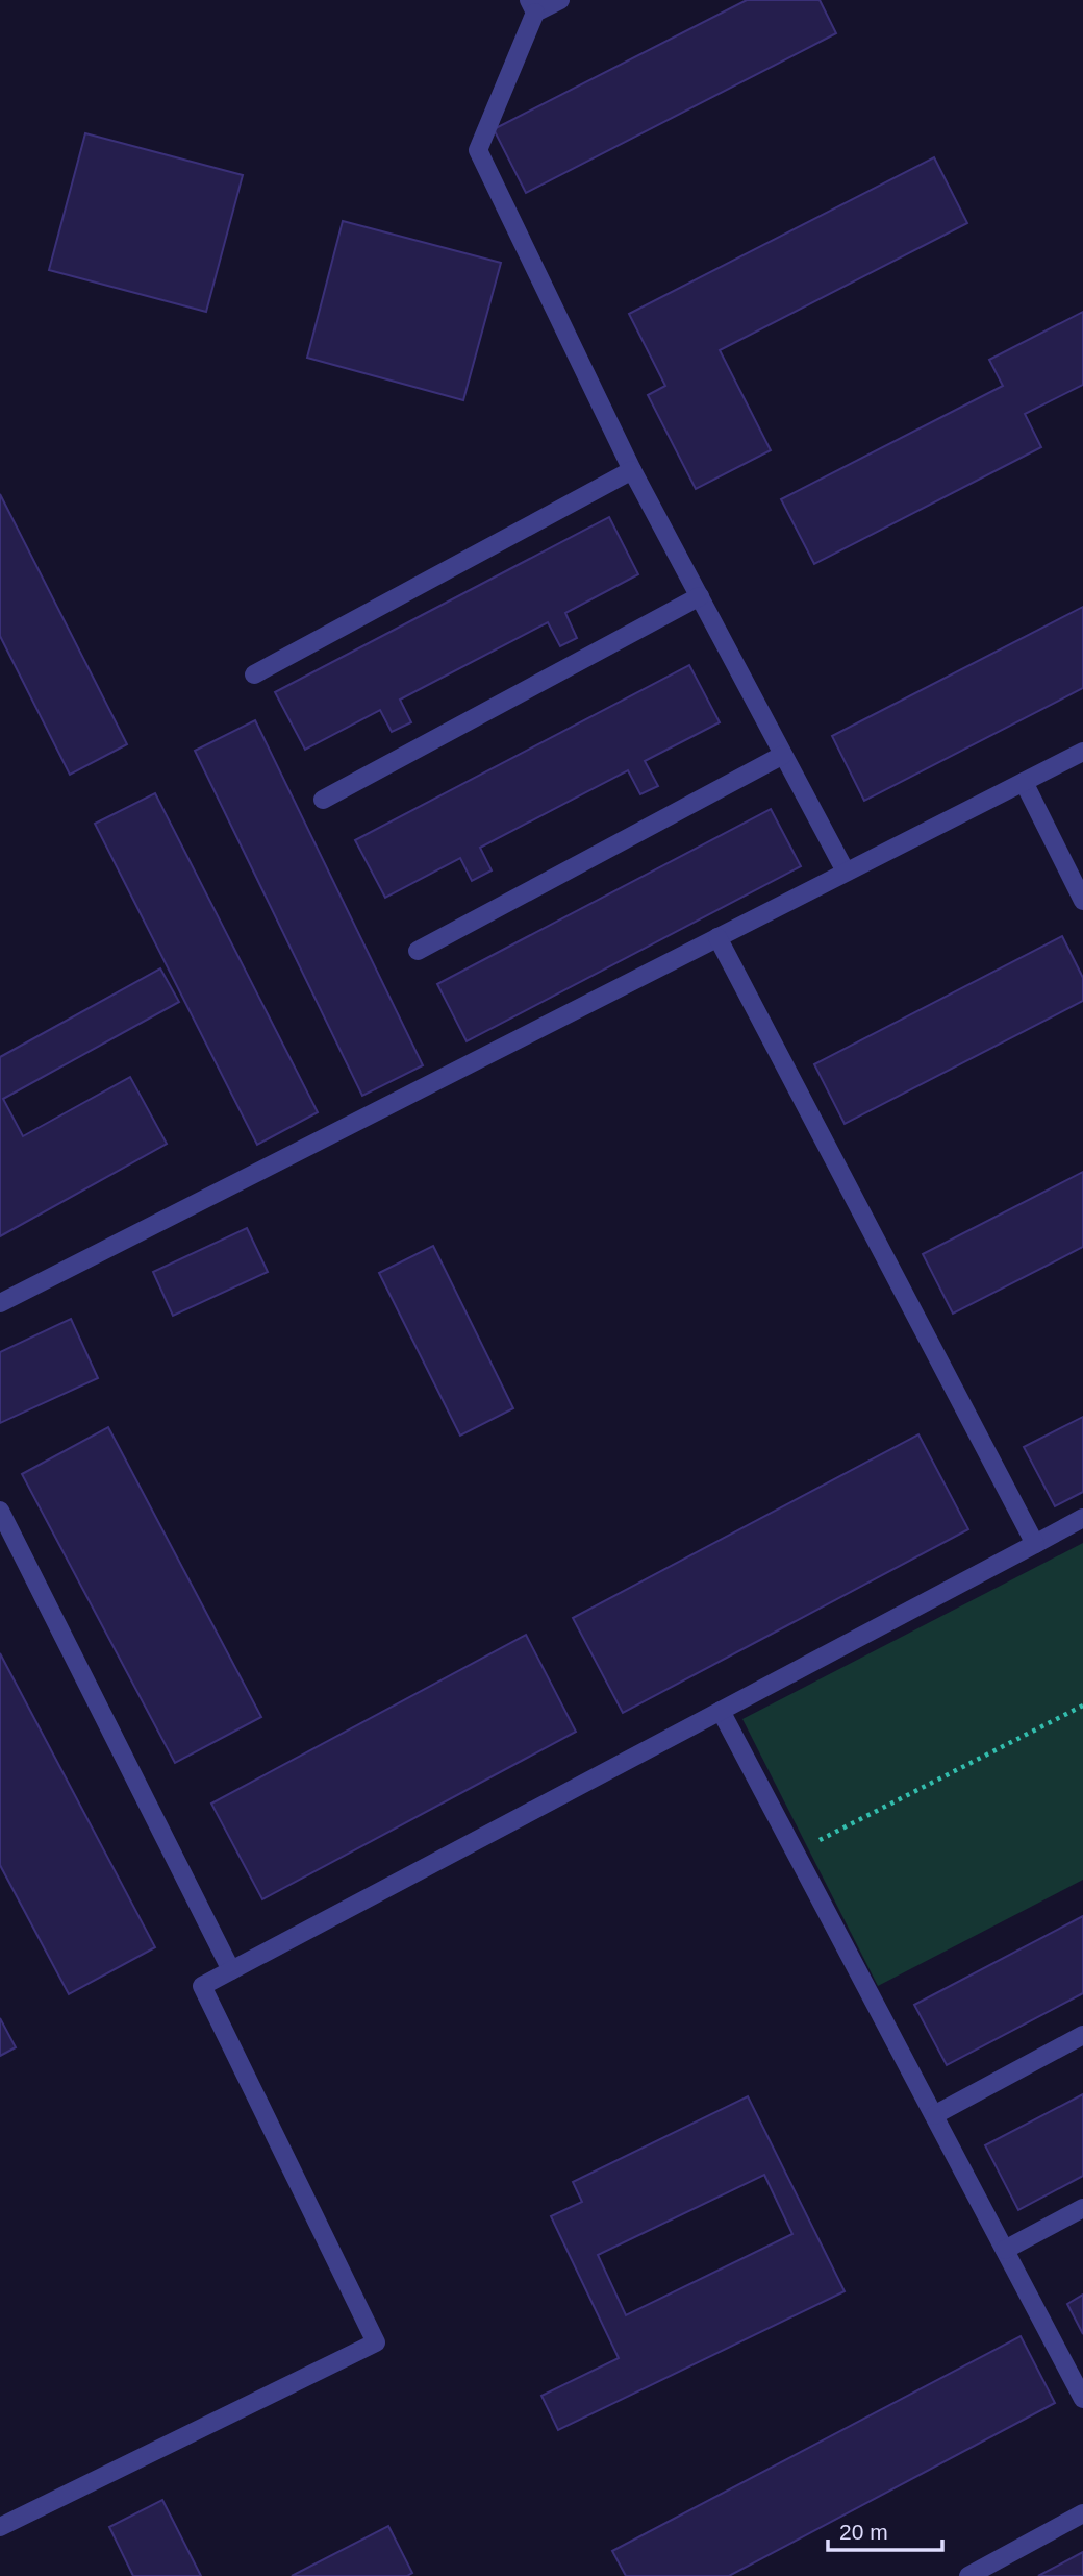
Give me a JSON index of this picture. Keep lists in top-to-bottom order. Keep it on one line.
{"scale_bar":"20 m"}
